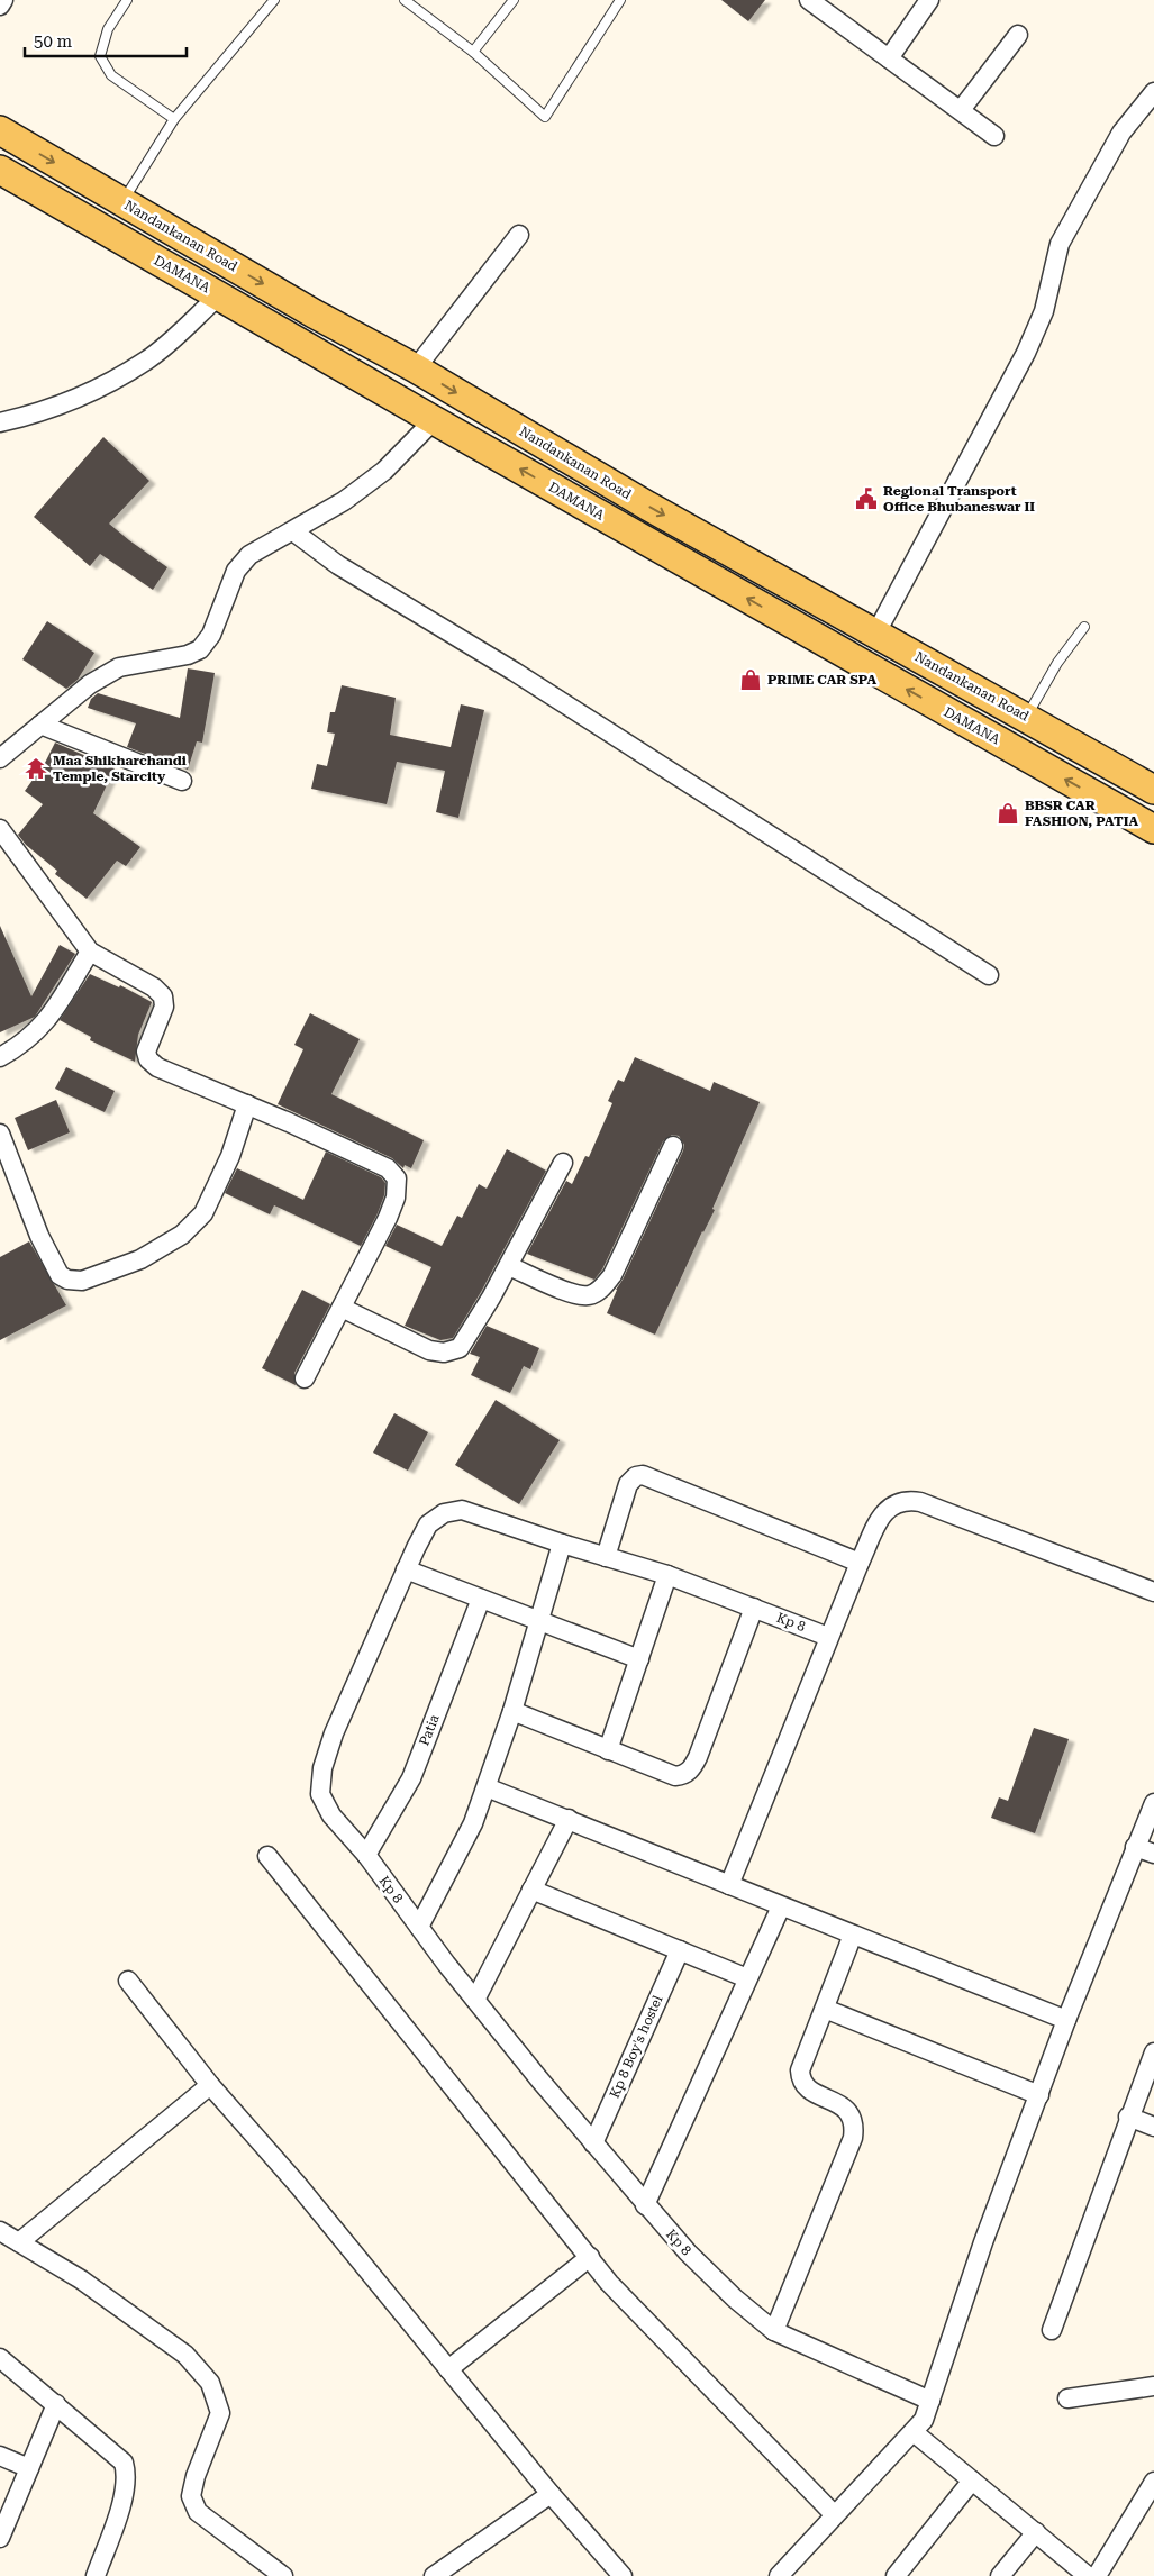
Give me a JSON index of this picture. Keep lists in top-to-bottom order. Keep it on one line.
{"streets":{"main road":["Nandankanan Road","DAMANA"],"street":["Kp 8","Patia","Kp 8 Boy's hostel"]},"crossings":[["Kp 8","Patia"],["Kp 8","Kp 8 Boy's hostel"]],"one_way":["Nandankanan Road","DAMANA"],"places":{"public building":["Regional Transport Office Bhubaneswar II"],"shop":["PRIME CAR SPA","BBSR CAR FASHION, PATIA"],"temple":["Maa Shikharchandi Temple, Starcity"]},"scale_bar":"50 m"}
